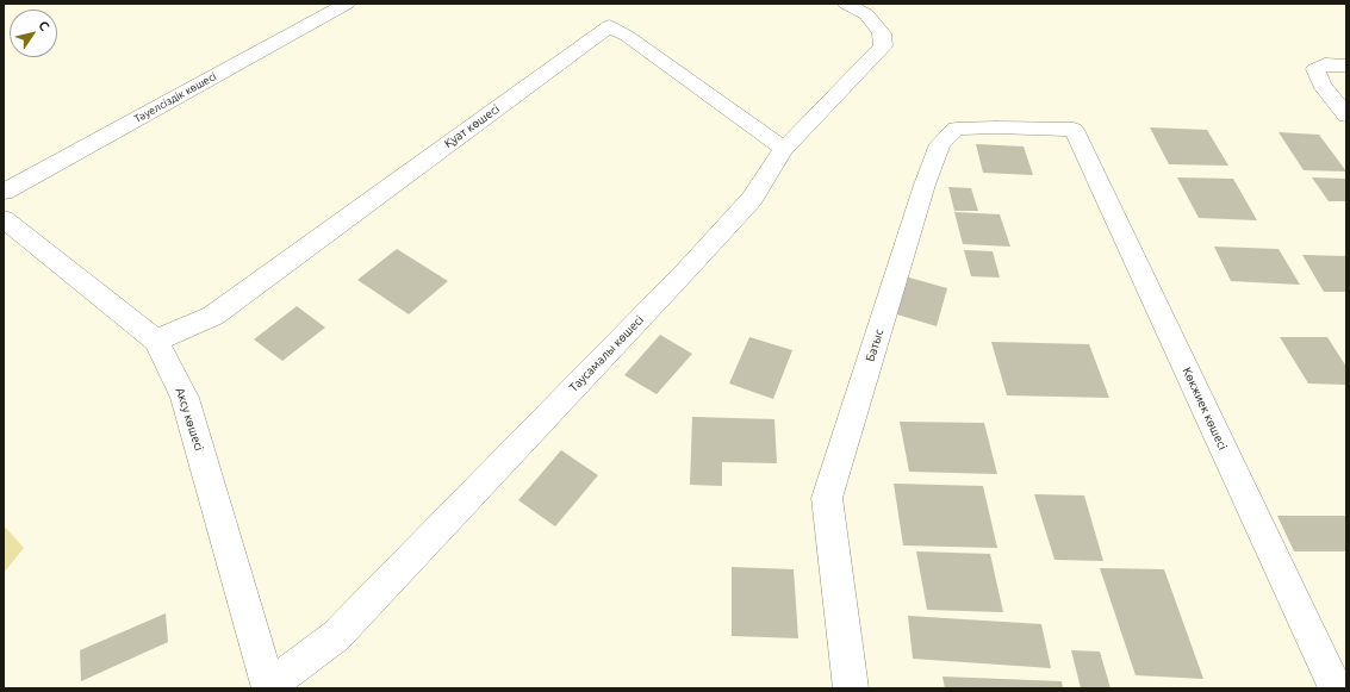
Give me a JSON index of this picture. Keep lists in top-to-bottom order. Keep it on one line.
{"streets":{"street":["Тәуелсіздік көшесі","Қуат көшесі","Батыс","Таусамалы көшесі","Көкжиек көшесі","Аксу көшесі"]},"crossings":[["Қуат көшесі","Таусамалы көшесі"],["Қуат көшесі","Аксу көшесі"],["Батыс","Көкжиек көшесі"],["Таусамалы көшесі","Аксу көшесі"]],"north":"top right"}
